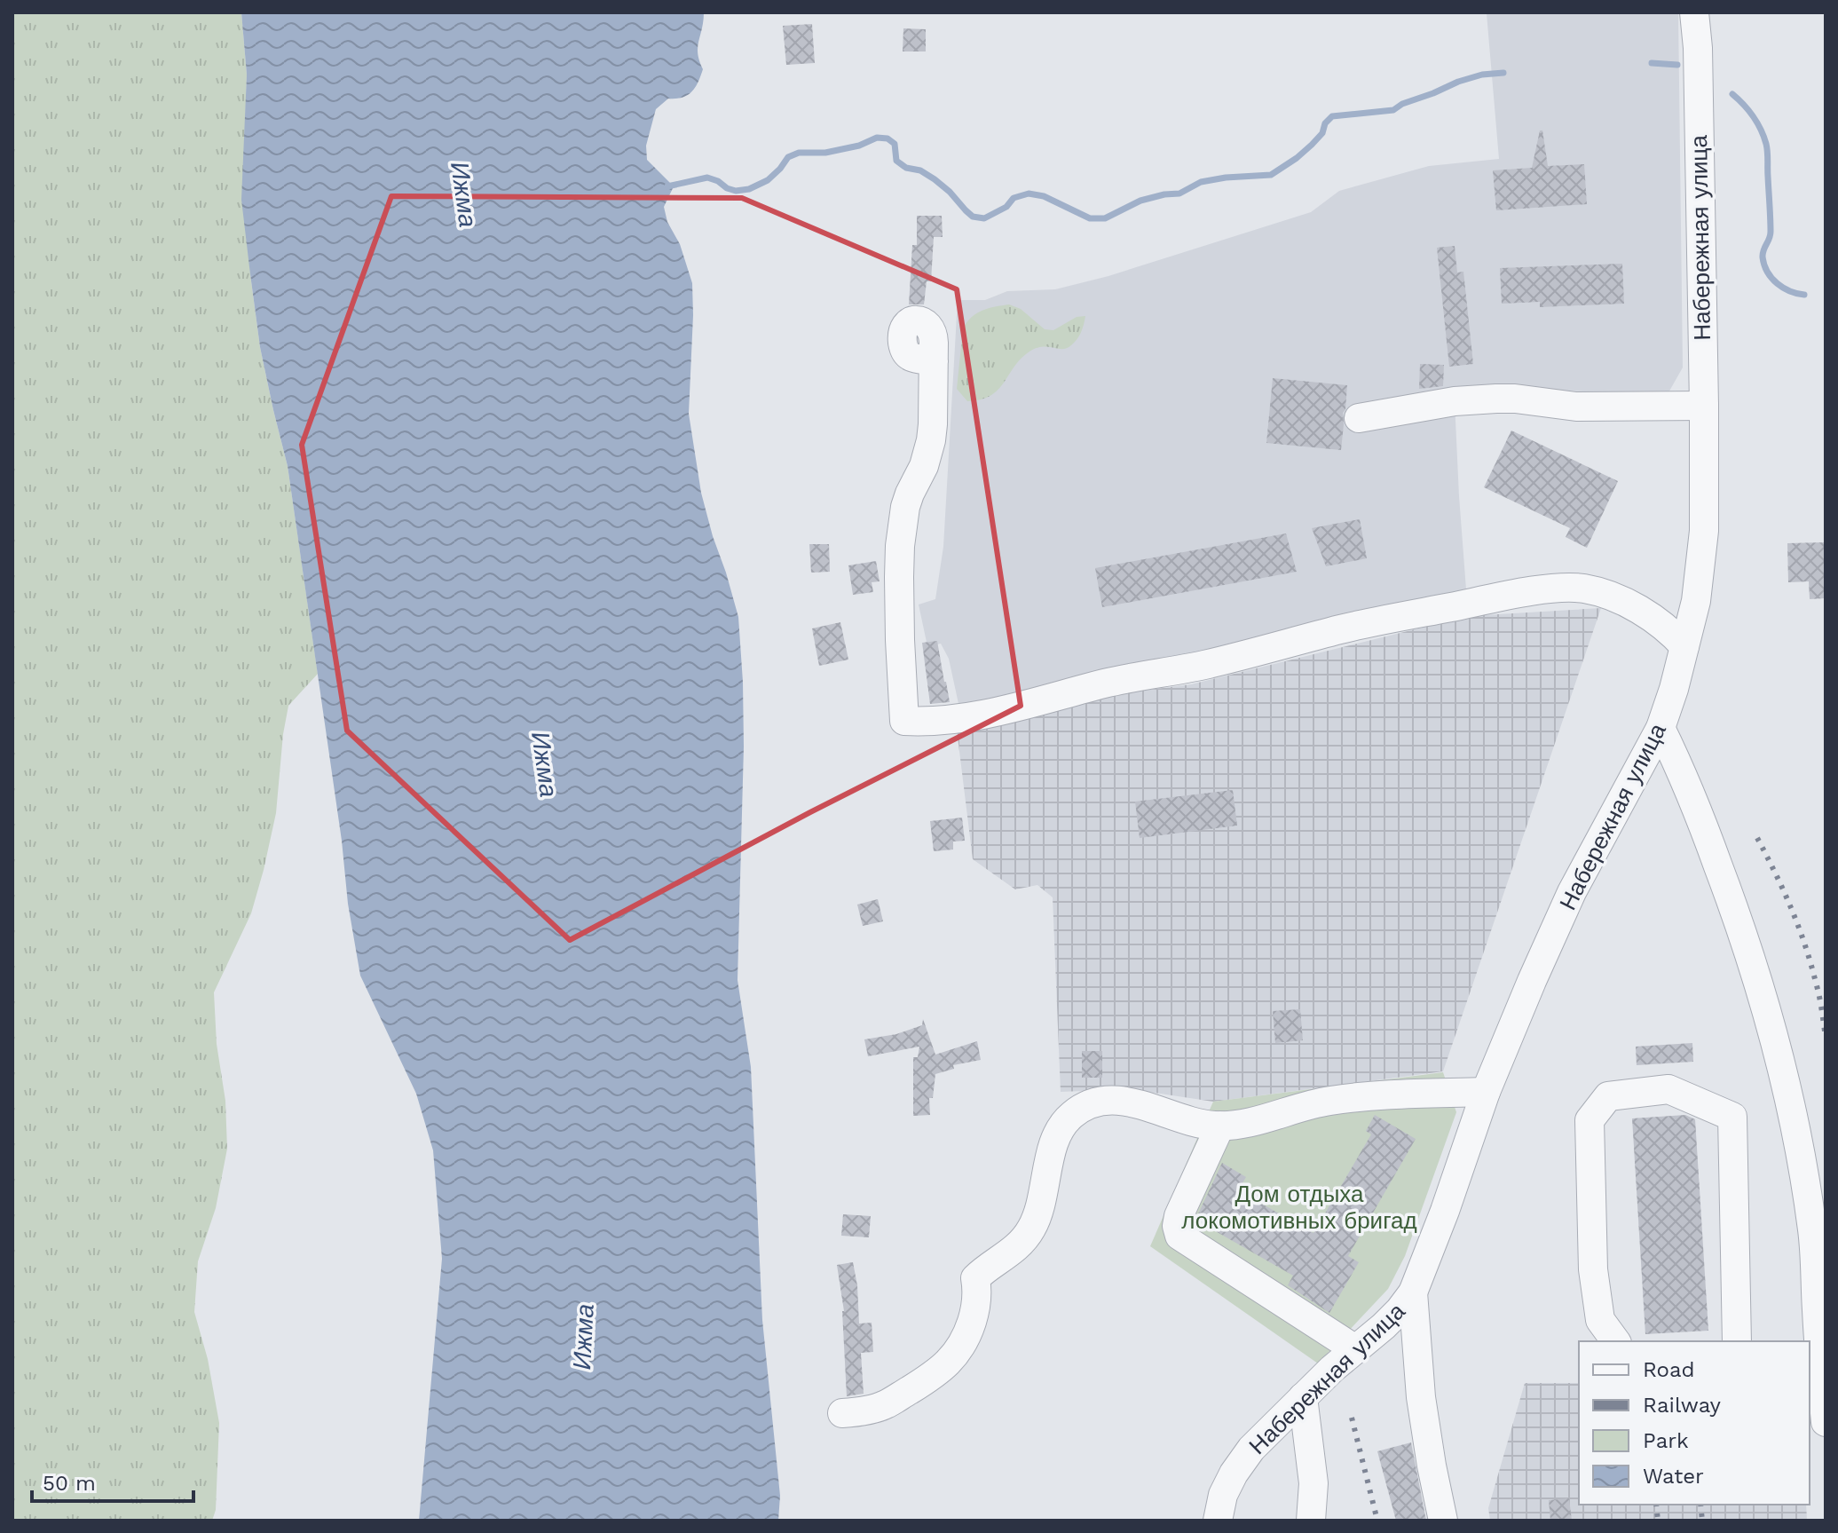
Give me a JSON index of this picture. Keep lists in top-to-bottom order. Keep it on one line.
{"streets":{"street":["Набережная улица"]},"water":["Ижма"],"parks":["Дом отдыха локомотивных бригад"],"legend":["Road","Railway","Park","Water"],"scale_bar":"50 m"}
